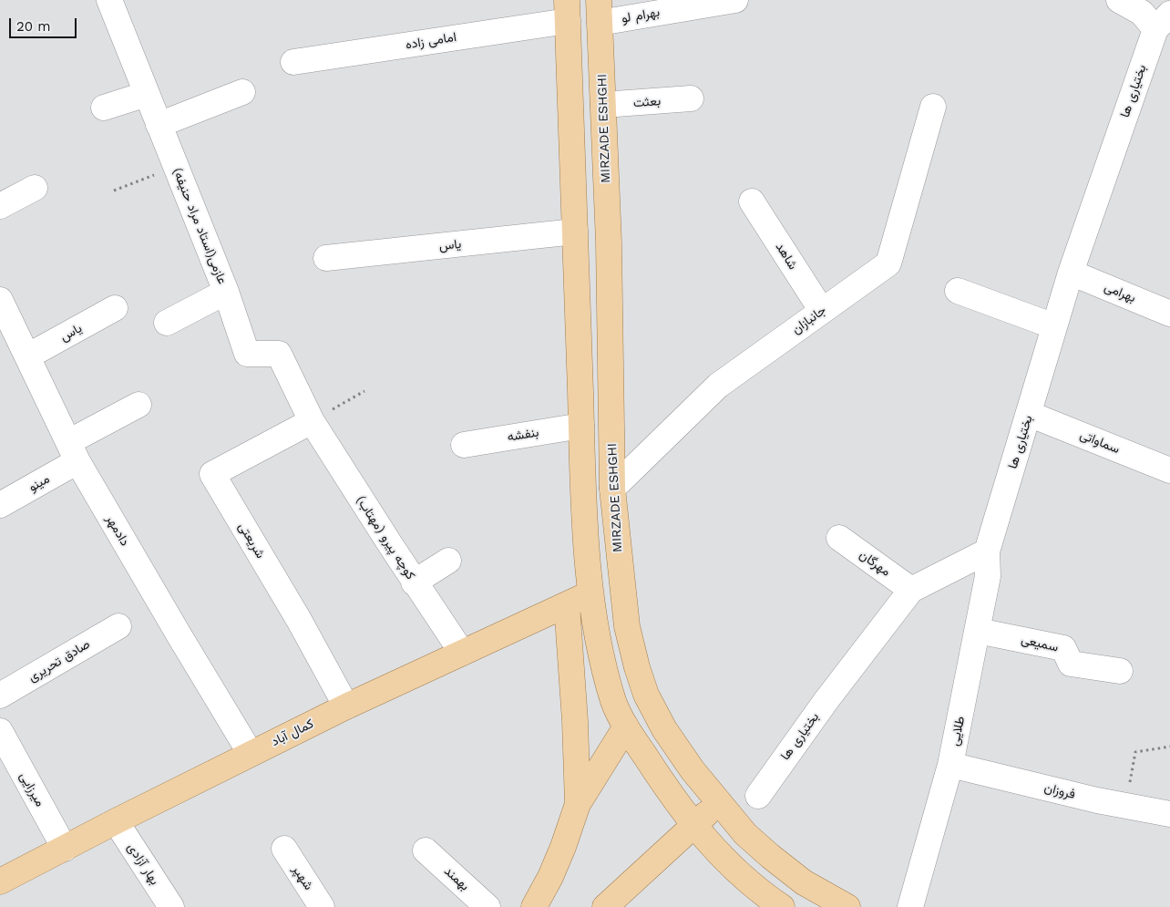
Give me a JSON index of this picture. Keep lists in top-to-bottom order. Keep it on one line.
{"streets":{"main road":["MIRZADE ESHGHI","کمال آباد"],"street":["بهرام لو","امامی زاده","بختیاری ها","بعثت","عازمی(استاد مراد حنیفه)","یاس","شاهد","بهرامی","جانبازان","بنفشه","سماواتی","مینو","دادمهر","کوچه پیرو (مهتاب)","شریعتی","مهرگان","سمیعی","صادق تحریری","طلایی","میرزایی","فروزان","بهار آزادی","شهپر","بهمند"]},"crossings":[["بهرام لو","MIRZADE ESHGHI"],["بختیاری ها","بهرامی"],["بختیاری ها","سماواتی"],["بختیاری ها","مهرگان"],["بختیاری ها","طلایی"],["بعثت","MIRZADE ESHGHI"],["MIRZADE ESHGHI","جانبازان"],["عازمی(استاد مراد حنیفه)","کوچه پیرو (مهتاب)"],["عازمی(استاد مراد حنیفه)","شریعتی"],["یاس","دادمهر"],["شاهد","جانبازان"],["مینو","دادمهر"],["دادمهر","کمال آباد"],["کوچه پیرو (مهتاب)","شریعتی"],["کوچه پیرو (مهتاب)","کمال آباد"],["شریعتی","کمال آباد"],["سمیعی","طلایی"],["طلایی","فروزان"],["کمال آباد","میرزایی"],["کمال آباد","بهار آزادی"]],"scale_bar":"20 m"}
